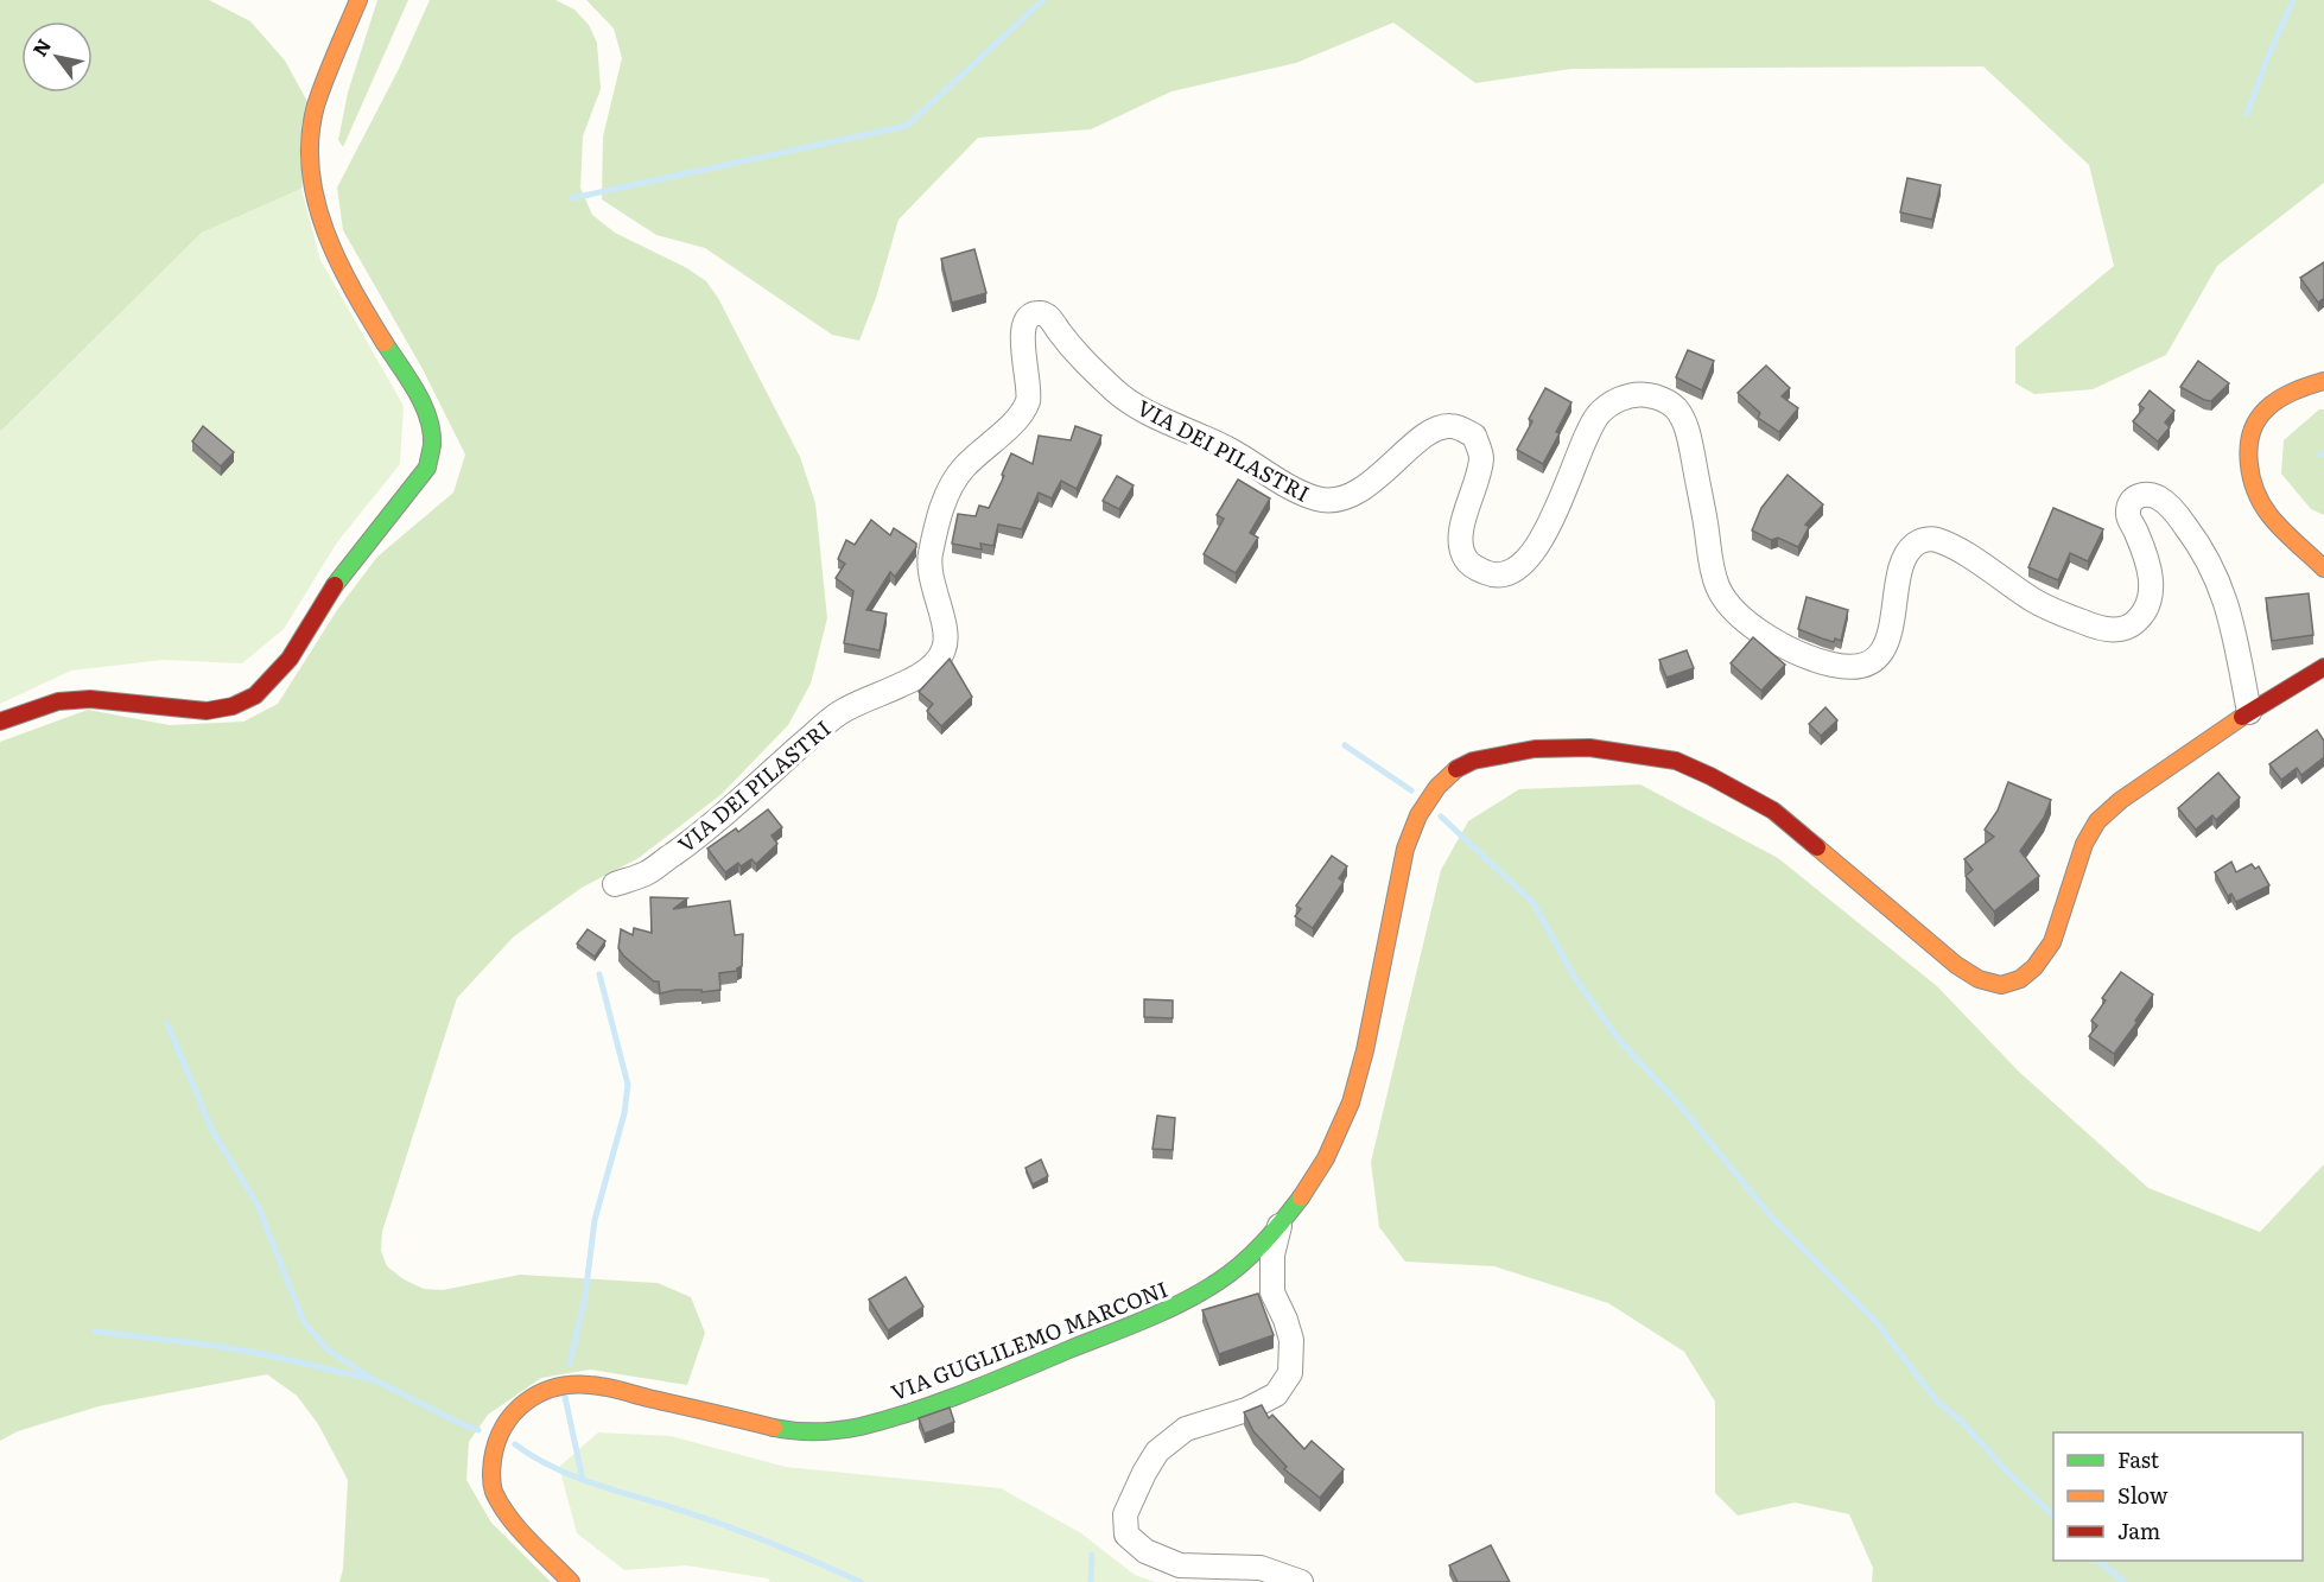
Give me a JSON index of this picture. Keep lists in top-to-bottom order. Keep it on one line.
{"streets":{"street":["VIA DEI PILASTRI","VIA GUGLILEMO MARCONI"]},"crossings":[["VIA DEI PILASTRI","VIA GUGLILEMO MARCONI"]],"legend":["Fast","Slow","Jam"],"north":"top left"}
